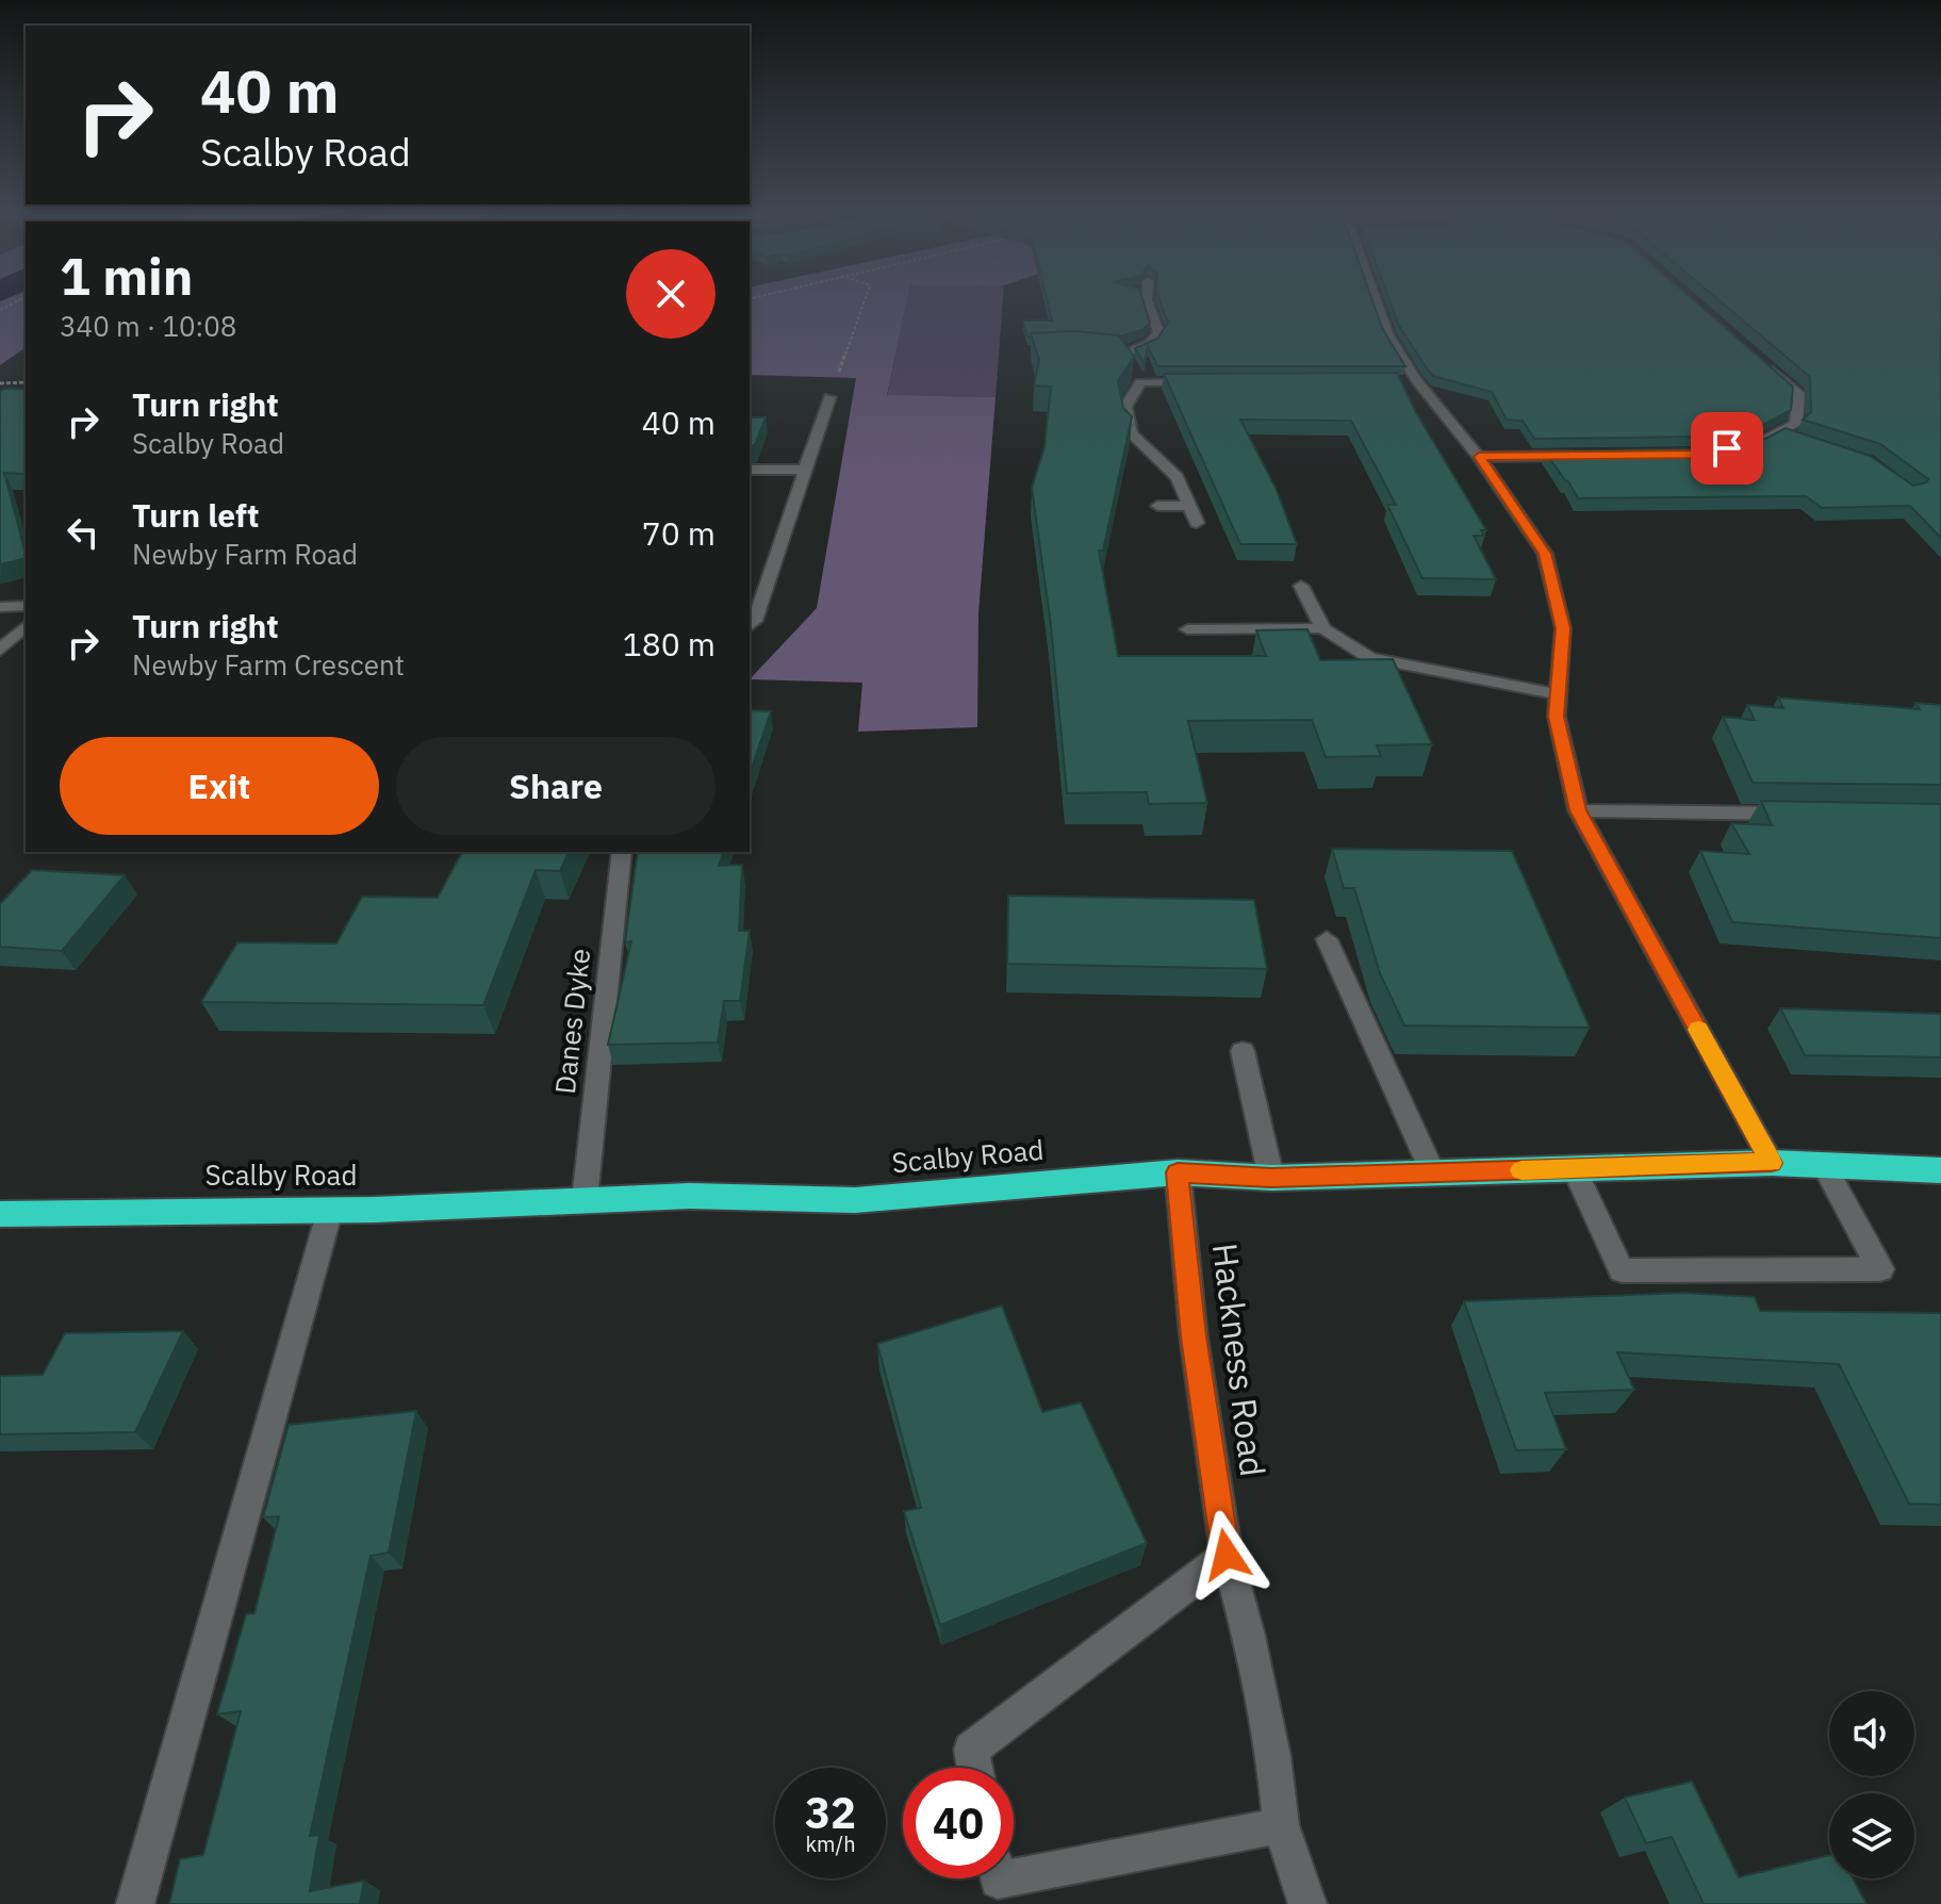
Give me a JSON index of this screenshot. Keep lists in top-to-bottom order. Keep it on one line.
{"streets":{"highway":["Scalby Road"],"street":["Danes Dyke","Hackness Road"]},"crossings":[["Danes Dyke","Scalby Road"],["Scalby Road","Hackness Road"]],"page":{"turn":["40 m","Scalby Road"],"heading":["1 min","340 m · 10:08"],"list":[{"name":"Turn right","note":"Scalby Road","value":"40 m"},{"name":"Turn left","note":"Newby Farm Road","value":"70 m"},{"name":"Turn right","note":"Newby Farm Crescent","value":"180 m"}],"buttons":["Exit","Share"],"speed":"32 km/h","limit":"40"}}
